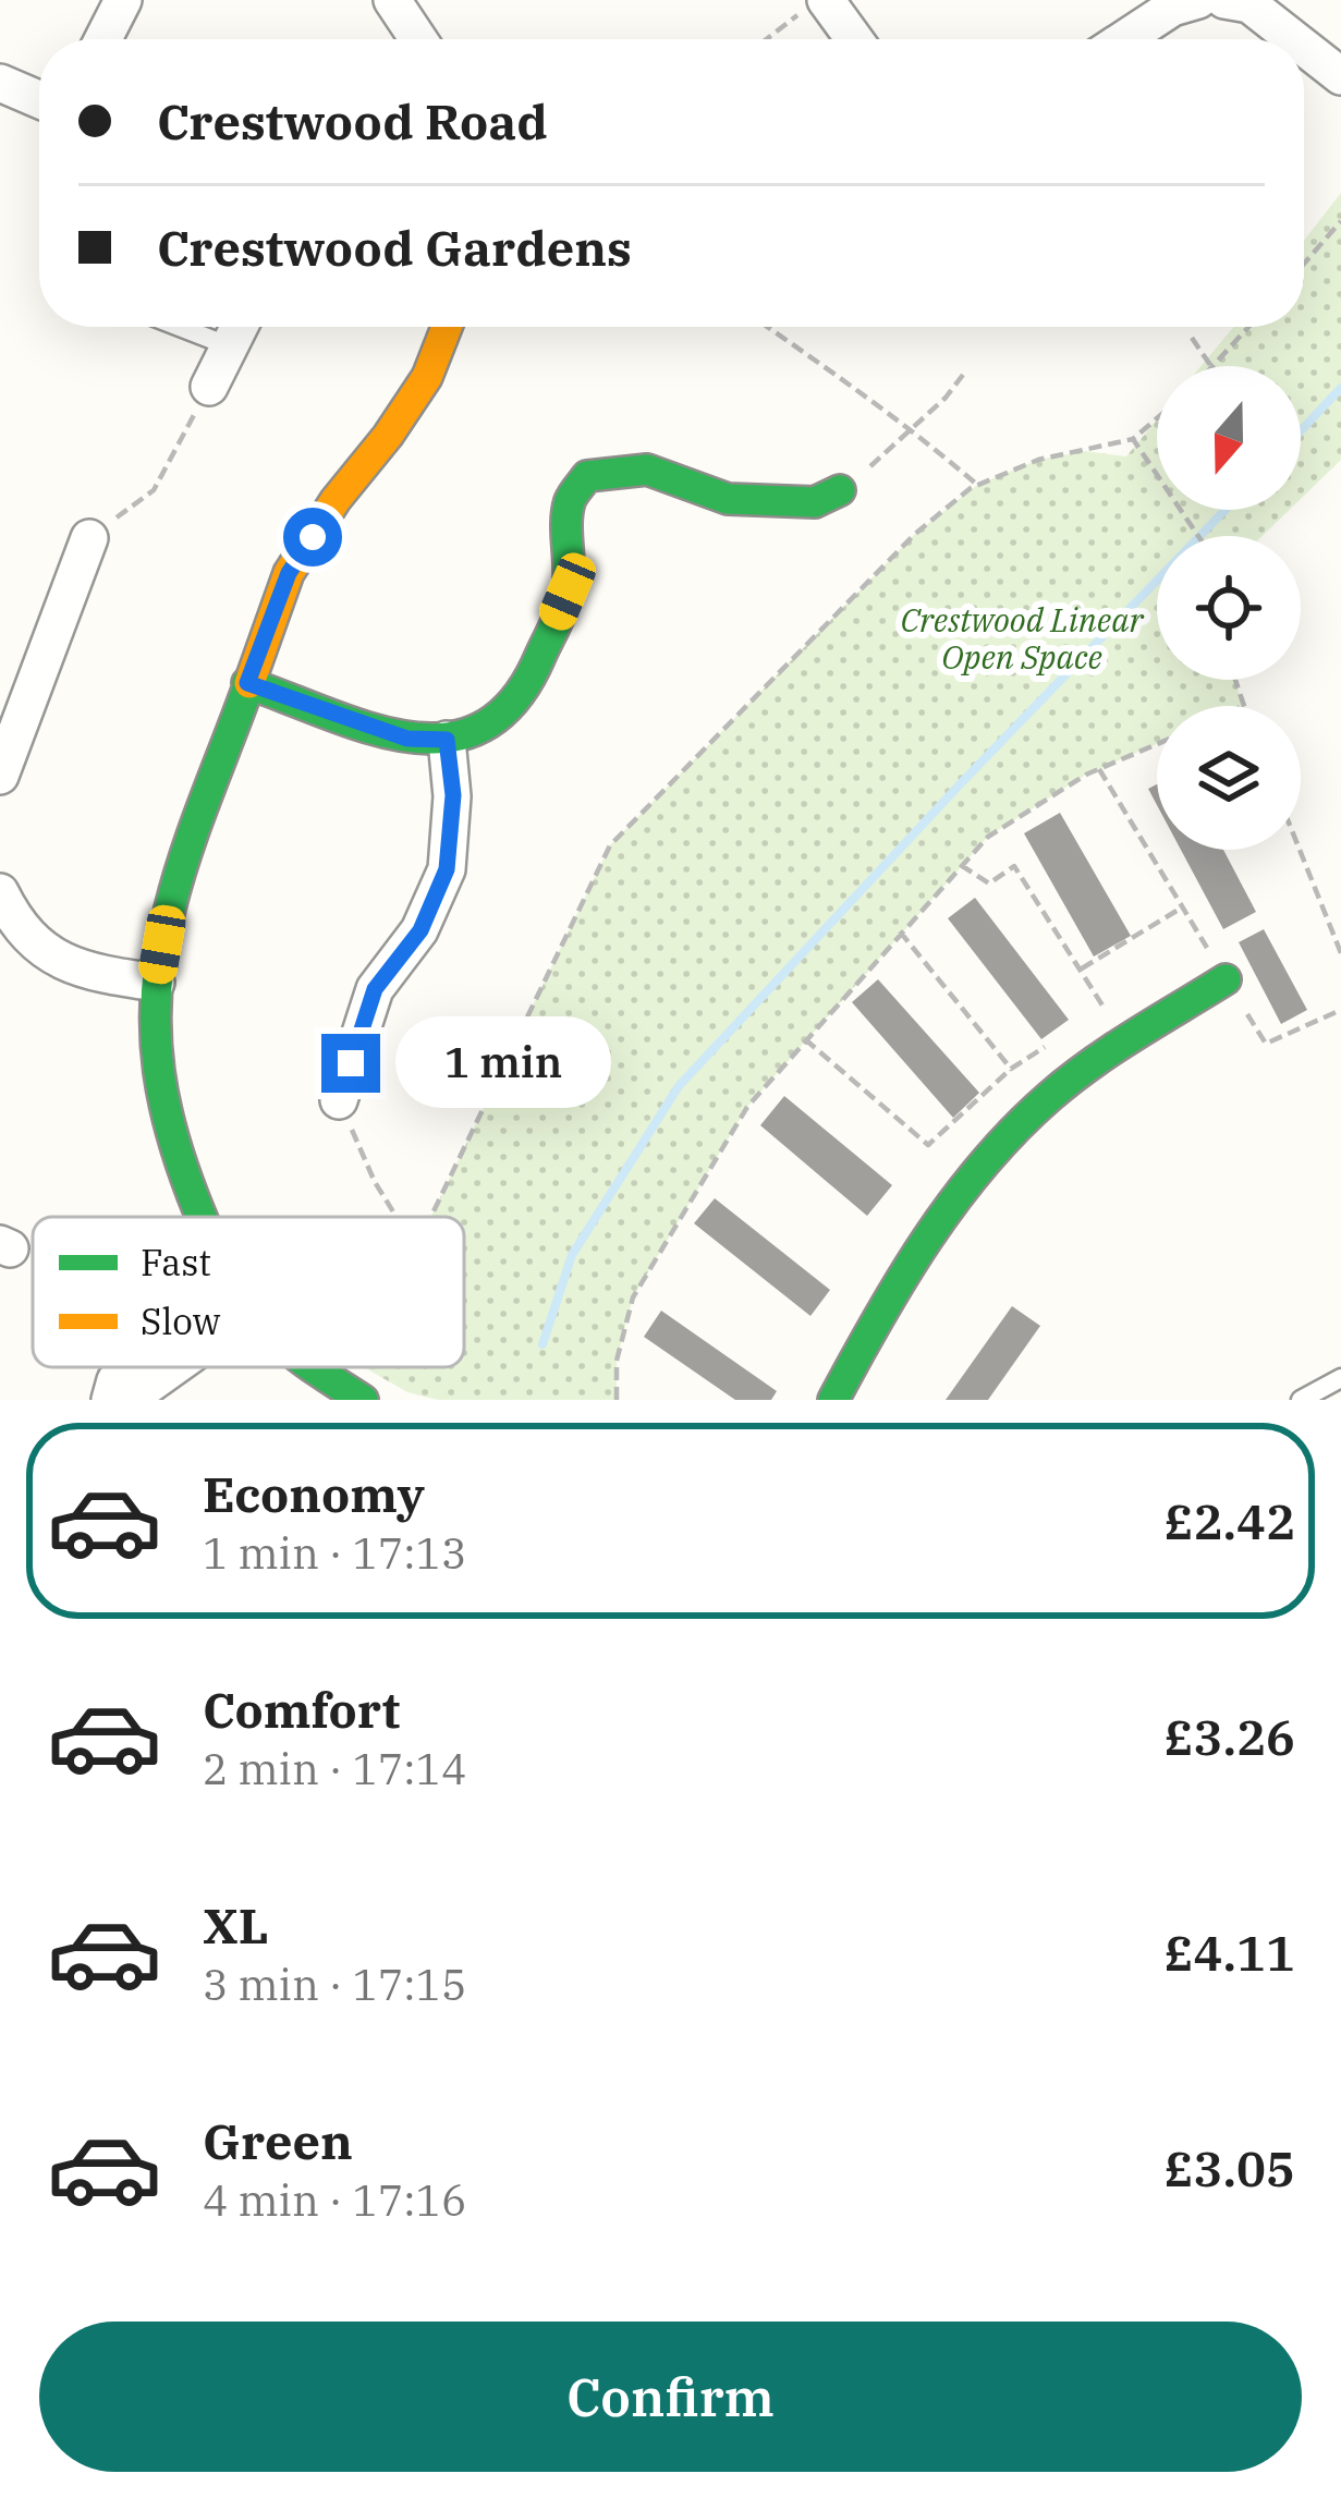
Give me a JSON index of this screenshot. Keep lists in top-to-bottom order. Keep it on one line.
{"parks":["Crestwood Linear Open Space"],"legend":["Fast","Slow"],"north":"bottom","page":{"banner":["Crestwood Road","Crestwood Gardens"],"bubble":"1 min","list":[{"name":"Economy","note":"1 min · 17:13","value":"£2.42"},{"name":"Comfort","note":"2 min · 17:14","value":"£3.26"},{"name":"XL","note":"3 min · 17:15","value":"£4.11"},{"name":"Green","note":"4 min · 17:16","value":"£3.05"}],"buttons":"Confirm"}}
